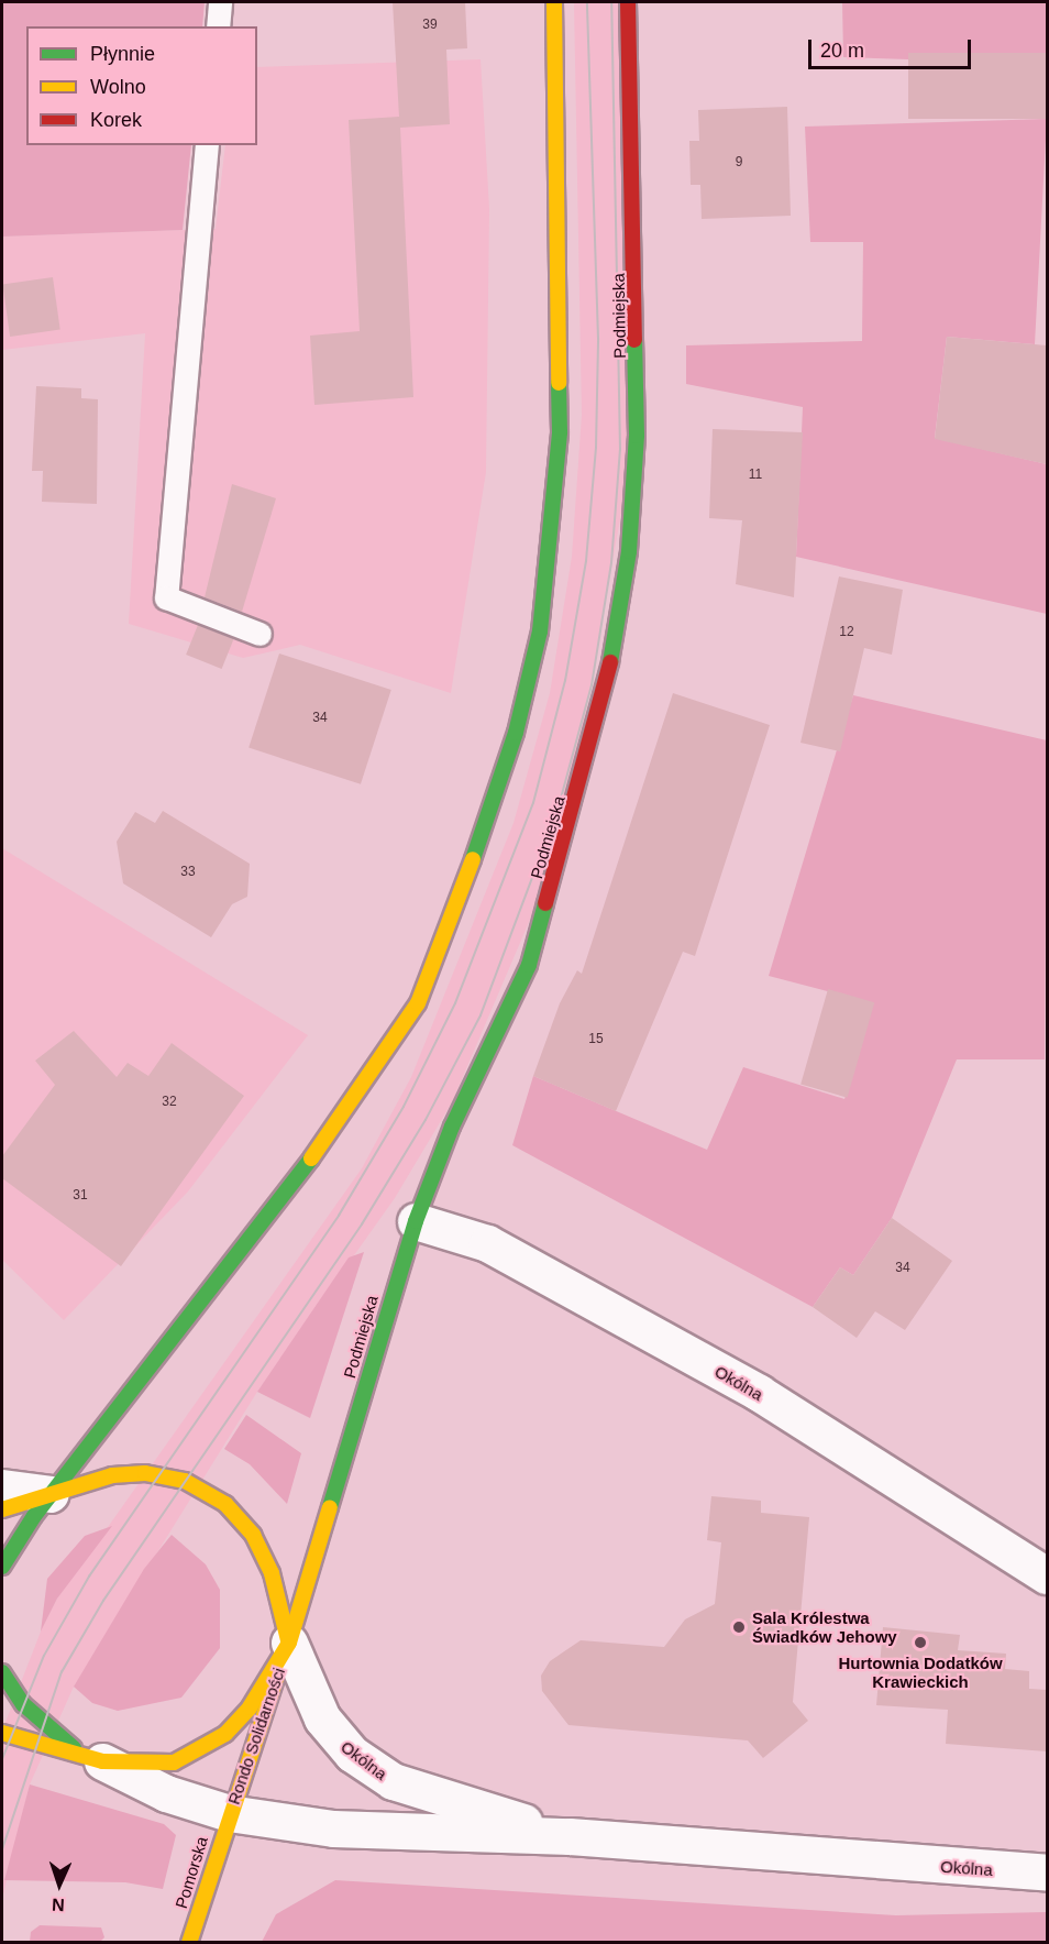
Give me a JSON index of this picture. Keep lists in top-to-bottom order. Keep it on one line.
{"streets":{"main road":["Podmiejska","Rondo Solidarności","Pomorska"],"street":["Okólna"]},"crossings":[["Podmiejska","Okólna"],["Podmiejska","Rondo Solidarności"],["Okólna","Rondo Solidarności"],["Okólna","Pomorska"],["Rondo Solidarności","Pomorska"]],"places":["Sala Królestwa Świadków Jehowy","Hurtownia Dodatków Krawieckich"],"house_numbers":["39","9","11","12","34","33","15","32","31","34"],"legend":["Płynnie","Wolno","Korek"],"scale_bar":"20 m","north":"bottom"}
